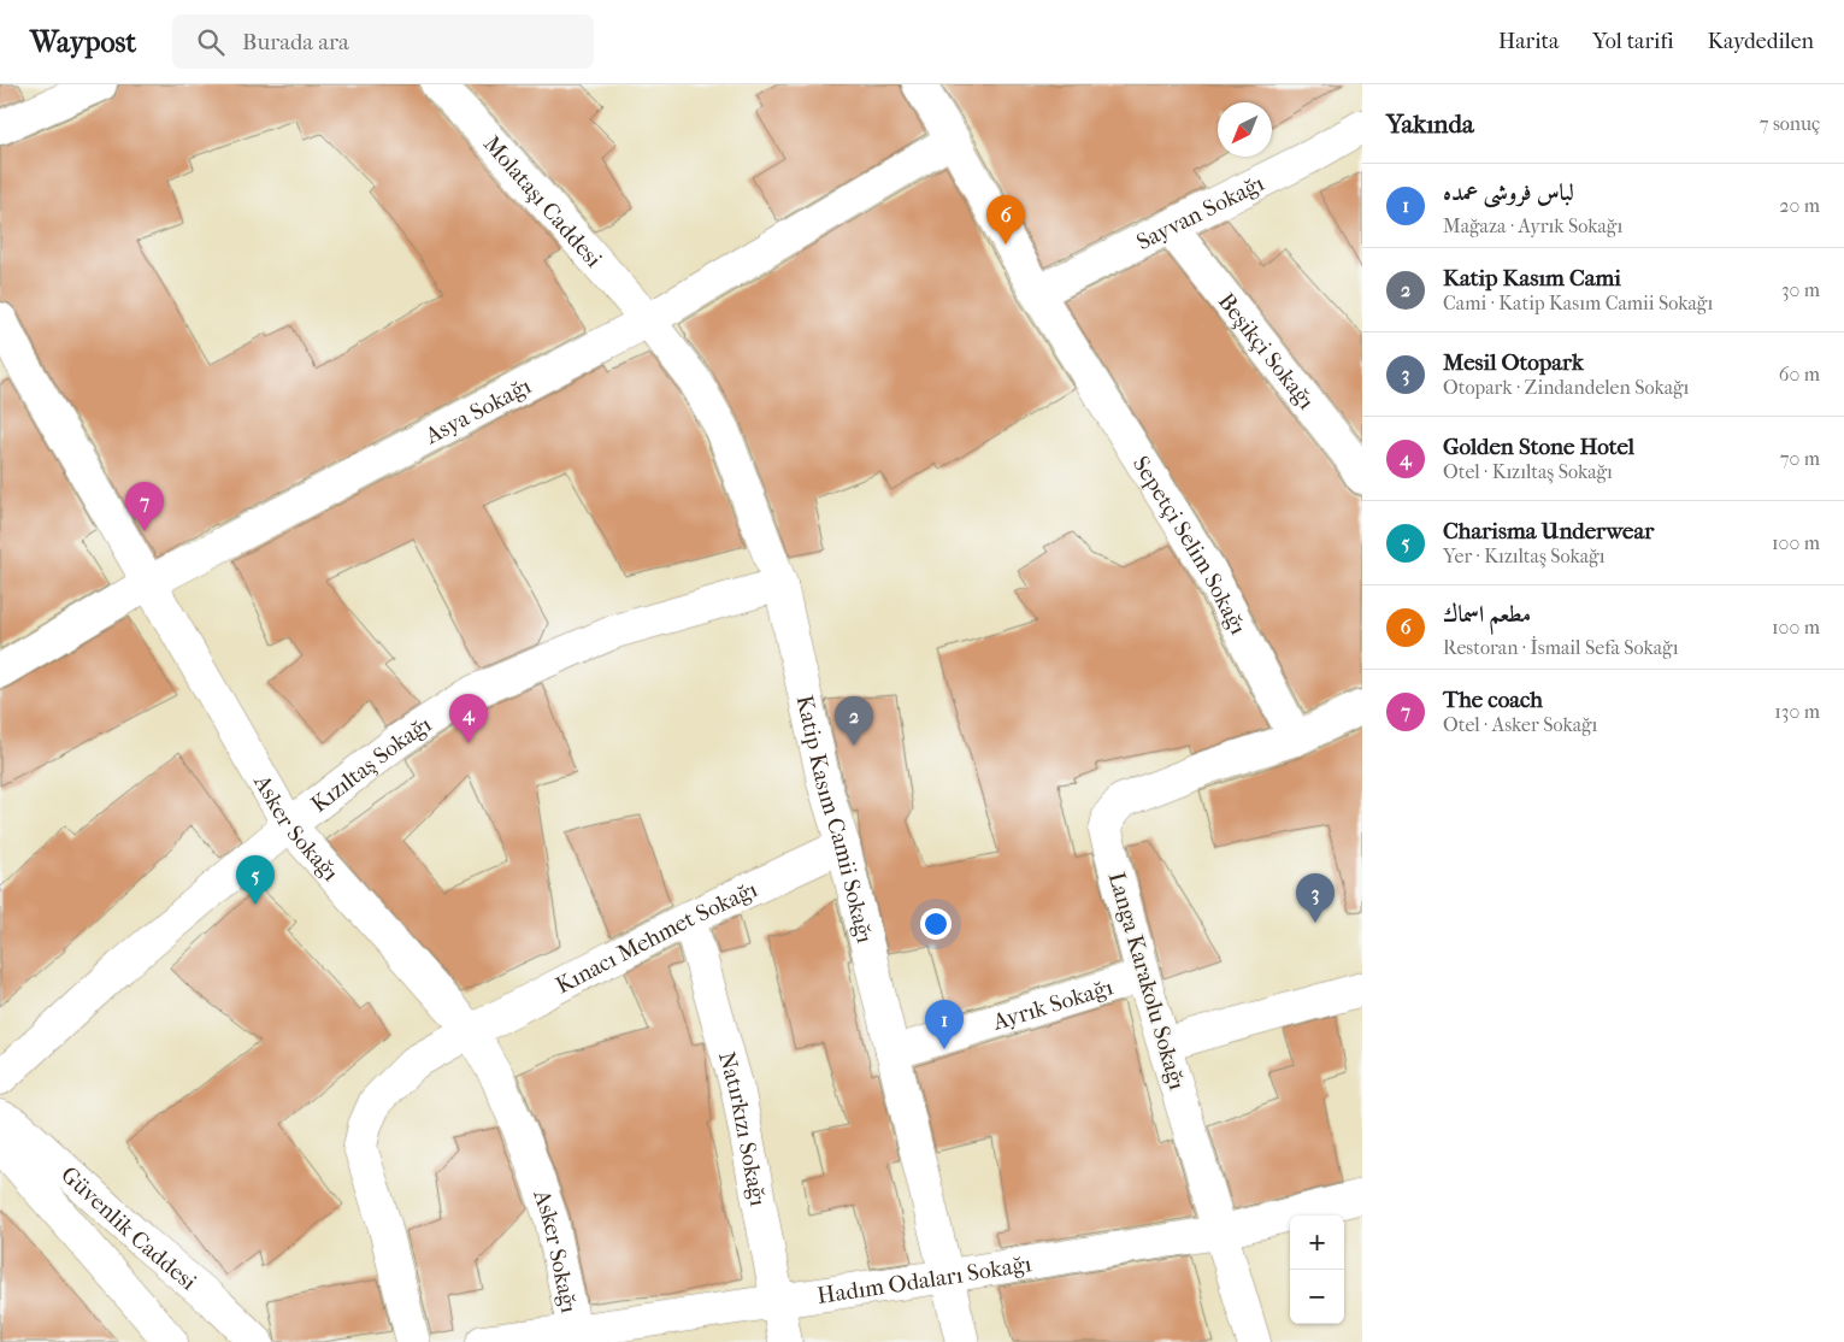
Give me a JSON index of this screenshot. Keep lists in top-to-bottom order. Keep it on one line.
{"streets":{"street":["Molataşı Caddesi","Sayvan Sokağı","Beşikçi Sokağı","Asya Sokağı","Sepetçi Selim Sokağı","Kızıltaş Sokağı","Katip Kasım Camii Sokağı","Asker Sokağı","Kınacı Mehmet Sokağı","Langa Karakolu Sokağı","Ayrık Sokağı","Natırkızı Sokağı","Güvenlik Caddesi","Hadım Odaları Sokağı"]},"crossings":[["Molataşı Caddesi","Asya Sokağı"],["Molataşı Caddesi","Katip Kasım Camii Sokağı"],["Sayvan Sokağı","Beşikçi Sokağı"],["Sayvan Sokağı","Sepetçi Selim Sokağı"],["Asya Sokağı","Sepetçi Selim Sokağı"],["Asya Sokağı","Katip Kasım Camii Sokağı"],["Asya Sokağı","Asker Sokağı"],["Sepetçi Selim Sokağı","Langa Karakolu Sokağı"],["Kızıltaş Sokağı","Katip Kasım Camii Sokağı"],["Kızıltaş Sokağı","Asker Sokağı"],["Katip Kasım Camii Sokağı","Kınacı Mehmet Sokağı"],["Katip Kasım Camii Sokağı","Ayrık Sokağı"],["Katip Kasım Camii Sokağı","Hadım Odaları Sokağı"],["Asker Sokağı","Kınacı Mehmet Sokağı"],["Asker Sokağı","Hadım Odaları Sokağı"],["Kınacı Mehmet Sokağı","Natırkızı Sokağı"],["Langa Karakolu Sokağı","Ayrık Sokağı"],["Langa Karakolu Sokağı","Hadım Odaları Sokağı"],["Natırkızı Sokağı","Hadım Odaları Sokağı"]],"north":"bottom left","page":{"header":"Waypost","search":"Burada ara","nav":["Harita","Yol tarifi","Kaydedilen"],"heading":["Yakında","7 sonuç"],"list":[{"mark":"1","name":"لباس فروشی عمده","note":"Mağaza · Ayrık Sokağı","value":"20 m"},{"mark":"2","name":"Katip Kasım Cami","note":"Cami · Katip Kasım Camii Sokağı","value":"30 m"},{"mark":"3","name":"Mesil Otopark","note":"Otopark · Zindandelen Sokağı","value":"60 m"},{"mark":"4","name":"Golden Stone Hotel","note":"Otel · Kızıltaş Sokağı","value":"70 m"},{"mark":"5","name":"Charisma Underwear","note":"Yer · Kızıltaş Sokağı","value":"100 m"},{"mark":"6","name":"مطعم اسماك","note":"Restoran · İsmail Sefa Sokağı","value":"100 m"},{"mark":"7","name":"The coach","note":"Otel · Asker Sokağı","value":"130 m"}],"pins":["6","7","4","2","5","3","1"],"map_buttons":["+","−"]}}
